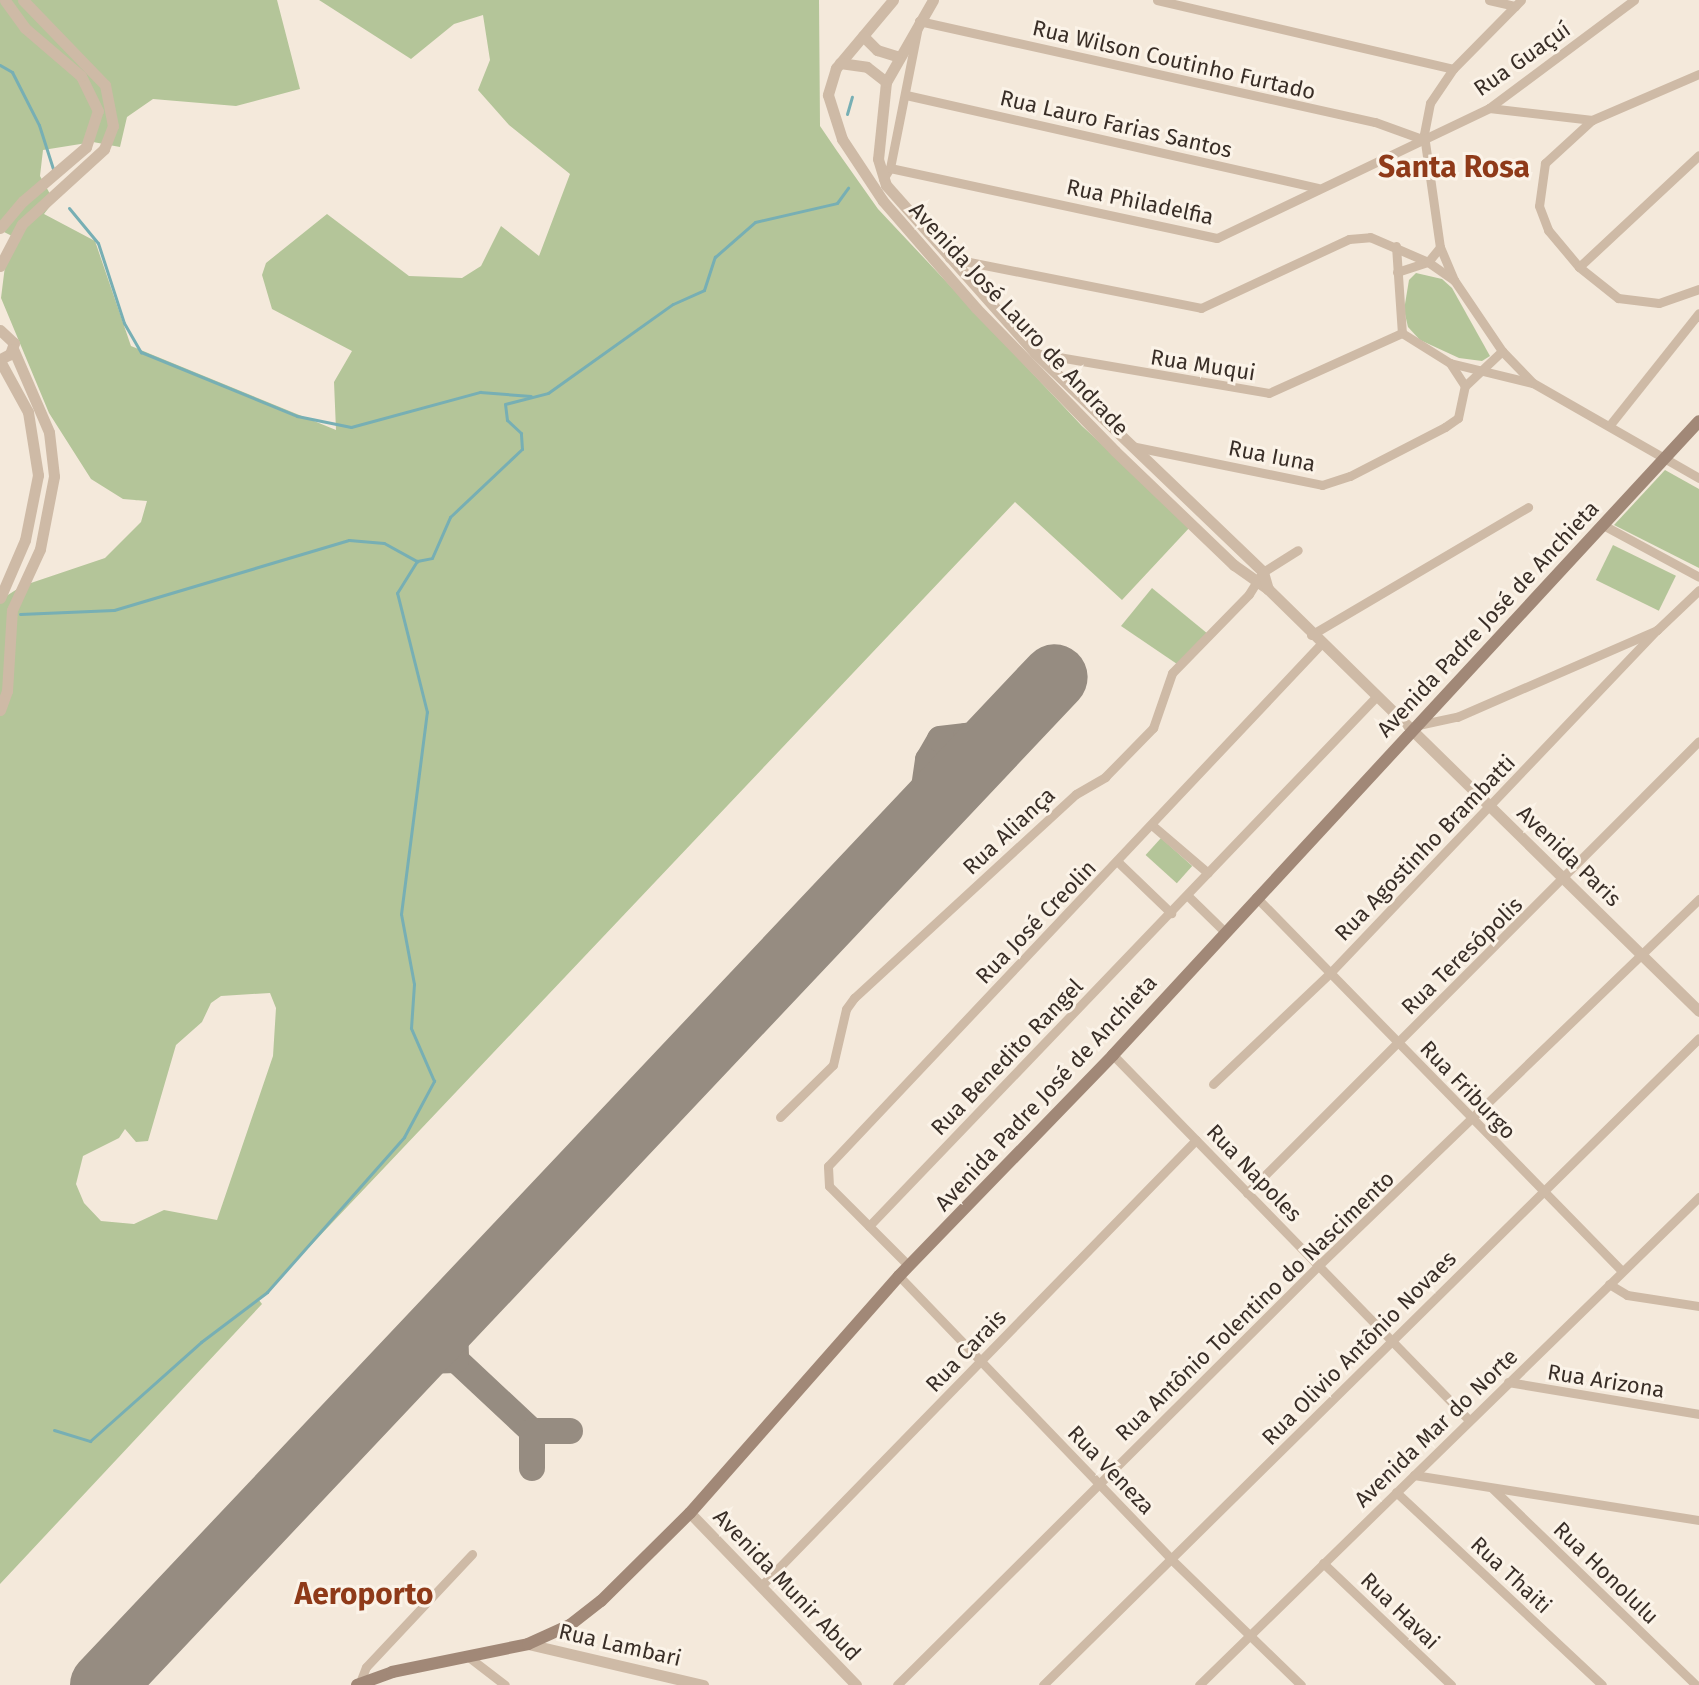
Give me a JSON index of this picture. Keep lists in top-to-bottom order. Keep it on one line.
{"streets":{"main road":["Avenida Padre José de Anchieta"],"street":["Rua Guaçuí","Rua Wilson Coutinho Furtado","Rua Lauro Farias Santos","Rua Philadelfia","Avenida José Lauro de Andrade","Rua Muqui","Rua Iuna","Rua Aliança","Rua Agostinho Brambatti","Avenida Paris","Rua José Creolin","Rua Teresópolis","Rua Benedito Rangel","Rua Friburgo","Rua Napoles","Rua Antônio Tolentino do Nascimento","Rua Olivio Antônio Novaes","Rua Carais","Rua Arizona","Avenida Mar do Norte","Rua Veneza","Rua Honolulu","Rua Thaiti","Avenida Munir Abud","Rua Havai","Rua Lambari"]},"crossings":[["Rua Guaçuí","Rua Wilson Coutinho Furtado"],["Rua Guaçuí","Rua Philadelfia"],["Rua Wilson Coutinho Furtado","Rua Philadelfia"],["Rua Lauro Farias Santos","Rua Philadelfia"],["Avenida José Lauro de Andrade","Rua Muqui"],["Avenida José Lauro de Andrade","Rua Iuna"],["Avenida José Lauro de Andrade","Rua Aliança"],["Avenida José Lauro de Andrade","Avenida Paris"],["Avenida José Lauro de Andrade","Rua José Creolin"],["Avenida José Lauro de Andrade","Rua Benedito Rangel"],["Avenida Padre José de Anchieta","Avenida Paris"],["Avenida Padre José de Anchieta","Rua José Creolin"],["Avenida Padre José de Anchieta","Rua Friburgo"],["Avenida Padre José de Anchieta","Rua Napoles"],["Avenida Padre José de Anchieta","Rua Veneza"],["Avenida Padre José de Anchieta","Avenida Munir Abud"],["Avenida Padre José de Anchieta","Rua Lambari"],["Rua Agostinho Brambatti","Avenida Paris"],["Rua Agostinho Brambatti","Rua Friburgo"],["Avenida Paris","Rua Teresópolis"],["Avenida Paris","Rua Benedito Rangel"],["Avenida Paris","Rua Antônio Tolentino do Nascimento"],["Rua José Creolin","Rua Benedito Rangel"],["Rua Teresópolis","Rua Friburgo"],["Rua Teresópolis","Rua Napoles"],["Rua Friburgo","Rua Antônio Tolentino do Nascimento"],["Rua Friburgo","Rua Olivio Antônio Novaes"],["Rua Friburgo","Avenida Mar do Norte"],["Rua Napoles","Rua Antônio Tolentino do Nascimento"],["Rua Napoles","Rua Olivio Antônio Novaes"],["Rua Napoles","Rua Carais"],["Rua Napoles","Avenida Mar do Norte"],["Rua Antônio Tolentino do Nascimento","Rua Veneza"],["Rua Olivio Antônio Novaes","Rua Veneza"],["Rua Carais","Rua Veneza"],["Rua Carais","Avenida Munir Abud"],["Rua Arizona","Avenida Mar do Norte"],["Avenida Mar do Norte","Rua Veneza"],["Avenida Mar do Norte","Rua Thaiti"],["Avenida Mar do Norte","Rua Havai"]],"districts":["Santa Rosa","Aeroporto"]}
